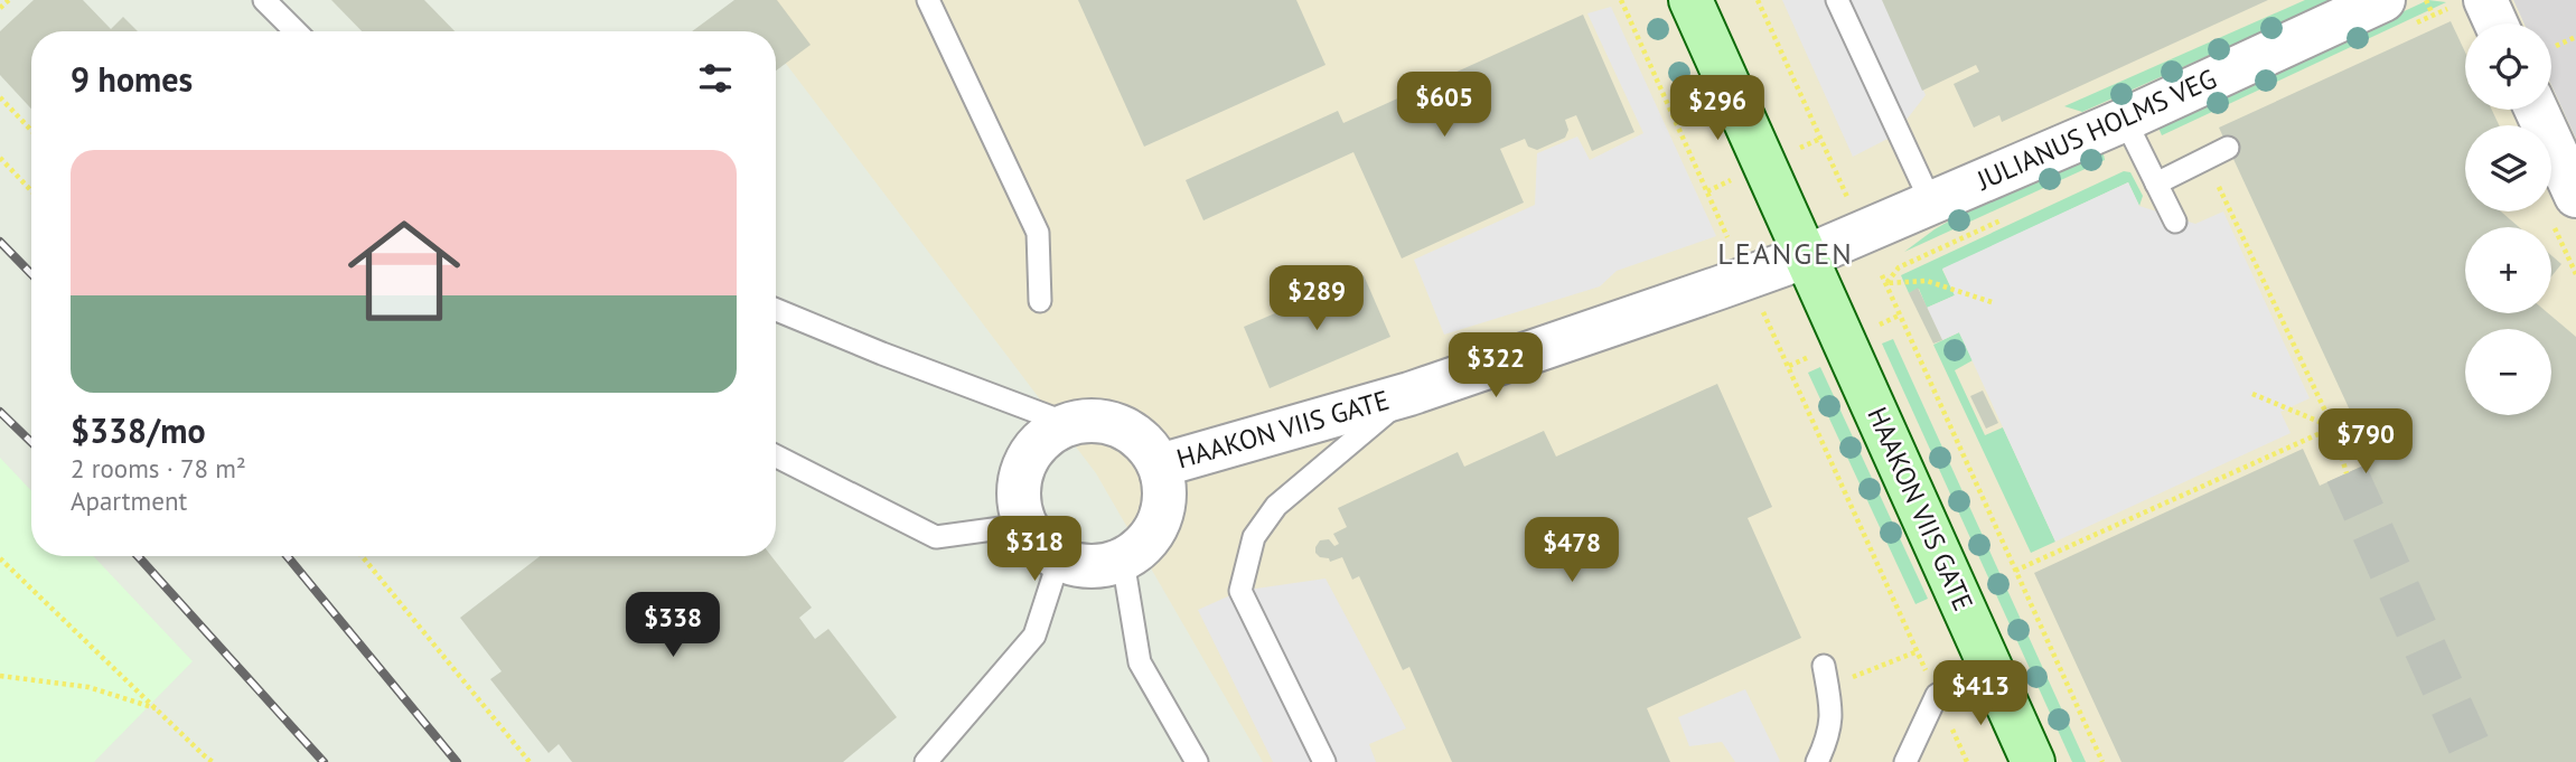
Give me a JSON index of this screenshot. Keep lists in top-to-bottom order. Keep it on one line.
{"streets":{"main road":["HAAKON VIIS GATE"],"street":["JULIANUS HOLMS VEG"]},"crossings":[["JULIANUS HOLMS VEG","HAAKON VIIS GATE"]],"districts":["LEANGEN"],"page":{"map_buttons":["+","−"],"heading":"9 homes","price":["$605","$296","$289","$322","$790","$318","$478","$338","$413"],"list":[{"name":"$338/mo","note":"2 rooms · 78 m² · Apartment"}]}}
